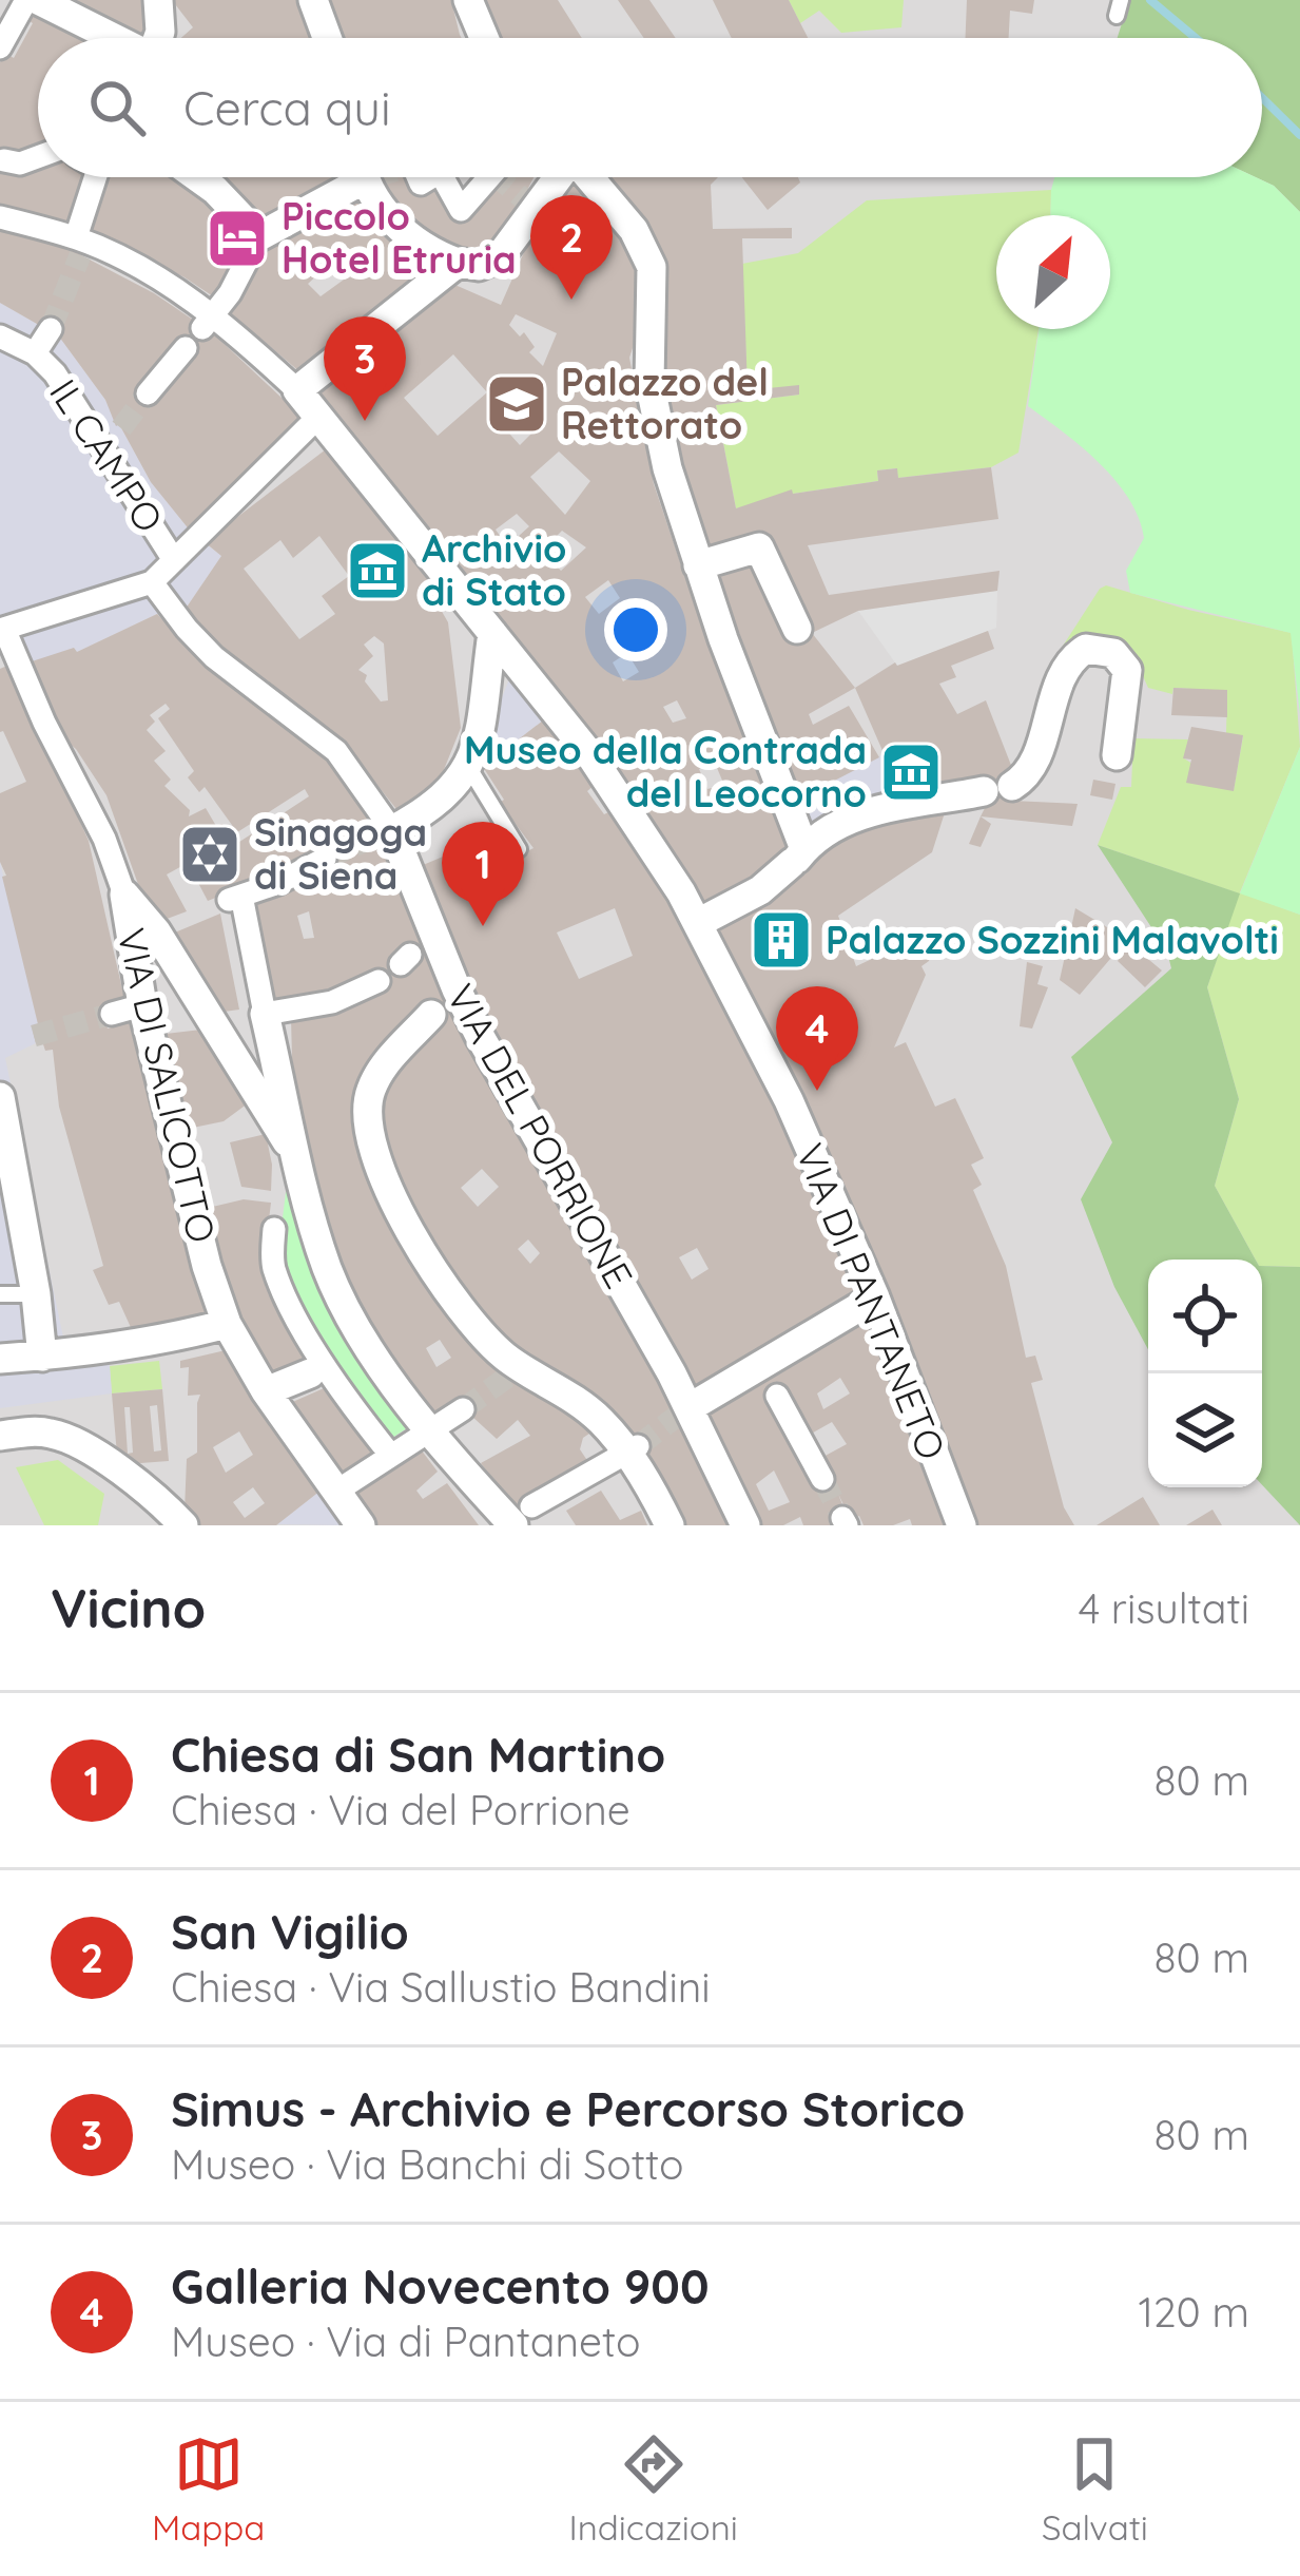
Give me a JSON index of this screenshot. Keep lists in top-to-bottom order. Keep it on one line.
{"streets":{"street":["IL CAMPO","VIA DI SALICOTTO","VIA DEL PORRIONE","VIA DI PANTANETO"]},"crossings":[["IL CAMPO","VIA DI SALICOTTO"],["IL CAMPO","VIA DEL PORRIONE"]],"places":{"hotel":["Piccolo Hotel Etruria"],"school or university":["Palazzo del Rettorato"],"museum":["Archivio di Stato","Museo della Contrada del Leocorno"],"synagogue":["Sinagoga di Siena"],"building":["Palazzo Sozzini Malavolti"]},"north":"top right","page":{"search":"Cerca qui","pins":["2","3","1","4"],"heading":["Vicino","4 risultati"],"list":[{"mark":"1","name":"Chiesa di San Martino","note":"Chiesa · Via del Porrione","value":"80 m"},{"mark":"2","name":"San Vigilio","note":"Chiesa · Via Sallustio Bandini","value":"80 m"},{"mark":"3","name":"Simus - Archivio e Percorso Storico","note":"Museo · Via Banchi di Sotto","value":"80 m"},{"mark":"4","name":"Galleria Novecento 900","note":"Museo · Via di Pantaneto","value":"120 m"}],"nav":["Mappa","Indicazioni","Salvati"]}}
